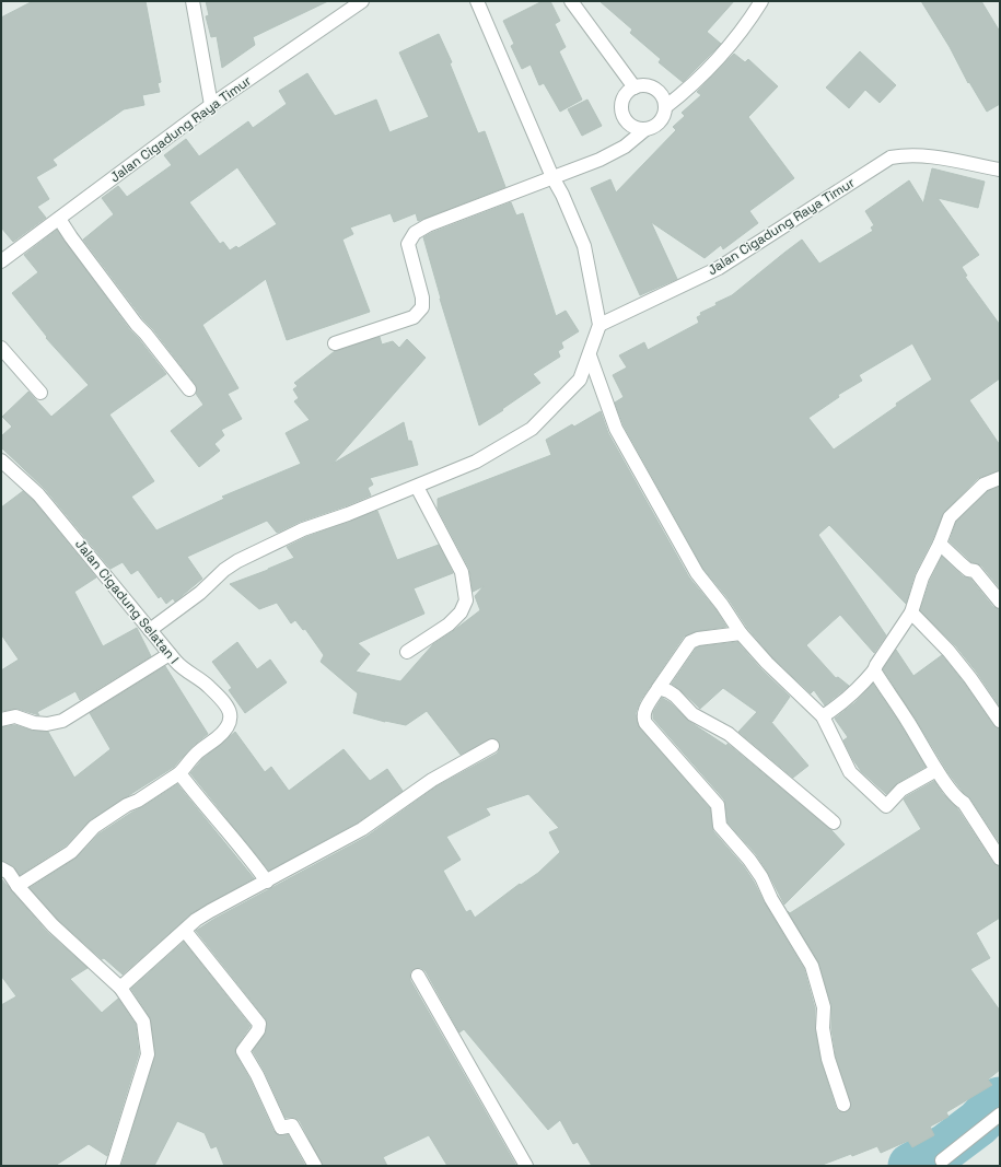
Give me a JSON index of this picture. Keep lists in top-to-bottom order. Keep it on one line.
{"streets":{"street":["Jalan Cigadung Raya Timur","Jalan Cigadung Selatan I"]}}
